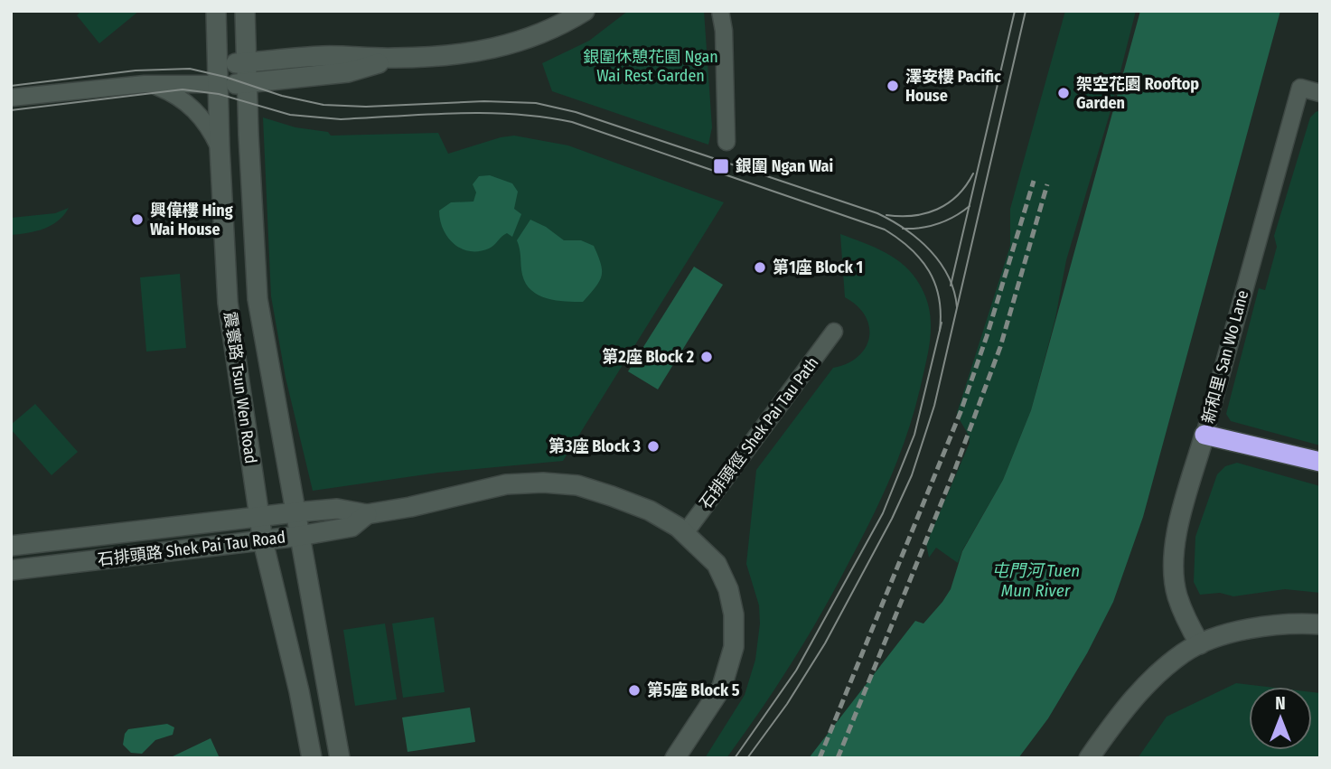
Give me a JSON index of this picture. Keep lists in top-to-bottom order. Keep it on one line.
{"streets":{"main road":["新和里 San Wo Lane","震寰路 Tsun Wen Road","石排頭路 Shek Pai Tau Road"],"street":["石排頭徑 Shek Pai Tau Path"]},"crossings":[["震寰路 Tsun Wen Road","石排頭路 Shek Pai Tau Road"],["石排頭徑 Shek Pai Tau Path","石排頭路 Shek Pai Tau Road"]],"water":["屯門河 Tuen Mun River"],"parks":["銀圍休憩花園 Ngan Wai Rest Garden"],"places":{"other":["澤安樓 Pacific House","架空花園 Rooftop Garden","興偉樓 Hing Wai House","第1座 Block 1","第2座 Block 2","第3座 Block 3","第5座 Block 5"],"transit":["銀圍 Ngan Wai"]},"north":"top"}
